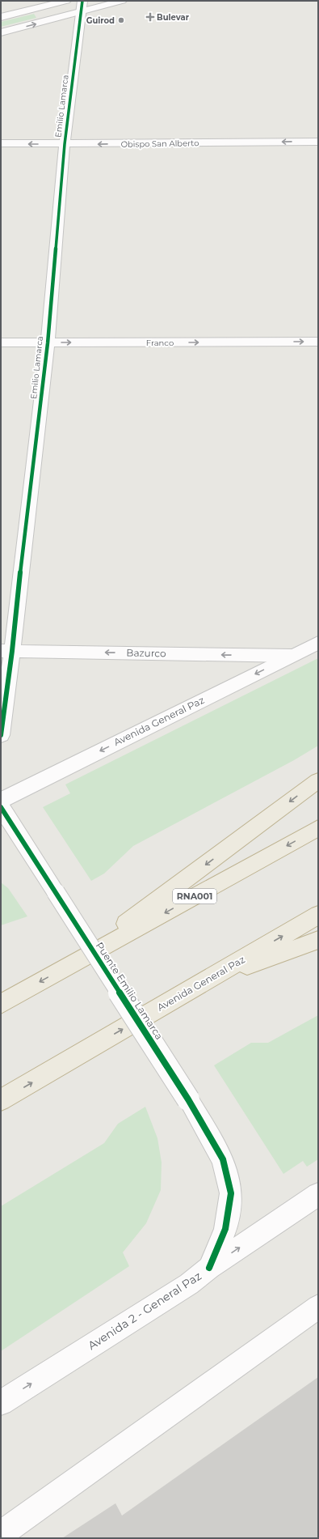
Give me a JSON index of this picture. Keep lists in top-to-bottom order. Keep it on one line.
{"streets":{"highway":["Avenida General Paz","RNA001"],"street":["Emilio Lamarca","Obispo San Alberto","Franco","Bazurco","Puente Emilio Lamarca","Avenida 2 - General Paz"]},"crossings":[["Emilio Lamarca","Obispo San Alberto"],["Emilio Lamarca","Franco"],["Emilio Lamarca","Bazurco"],["Bazurco","Avenida General Paz"],["Puente Emilio Lamarca","Avenida 2 - General Paz"]],"one_way":["Franco","Bazurco"],"places":{"health":["Bulevar"],"other":["Guirod"]}}
